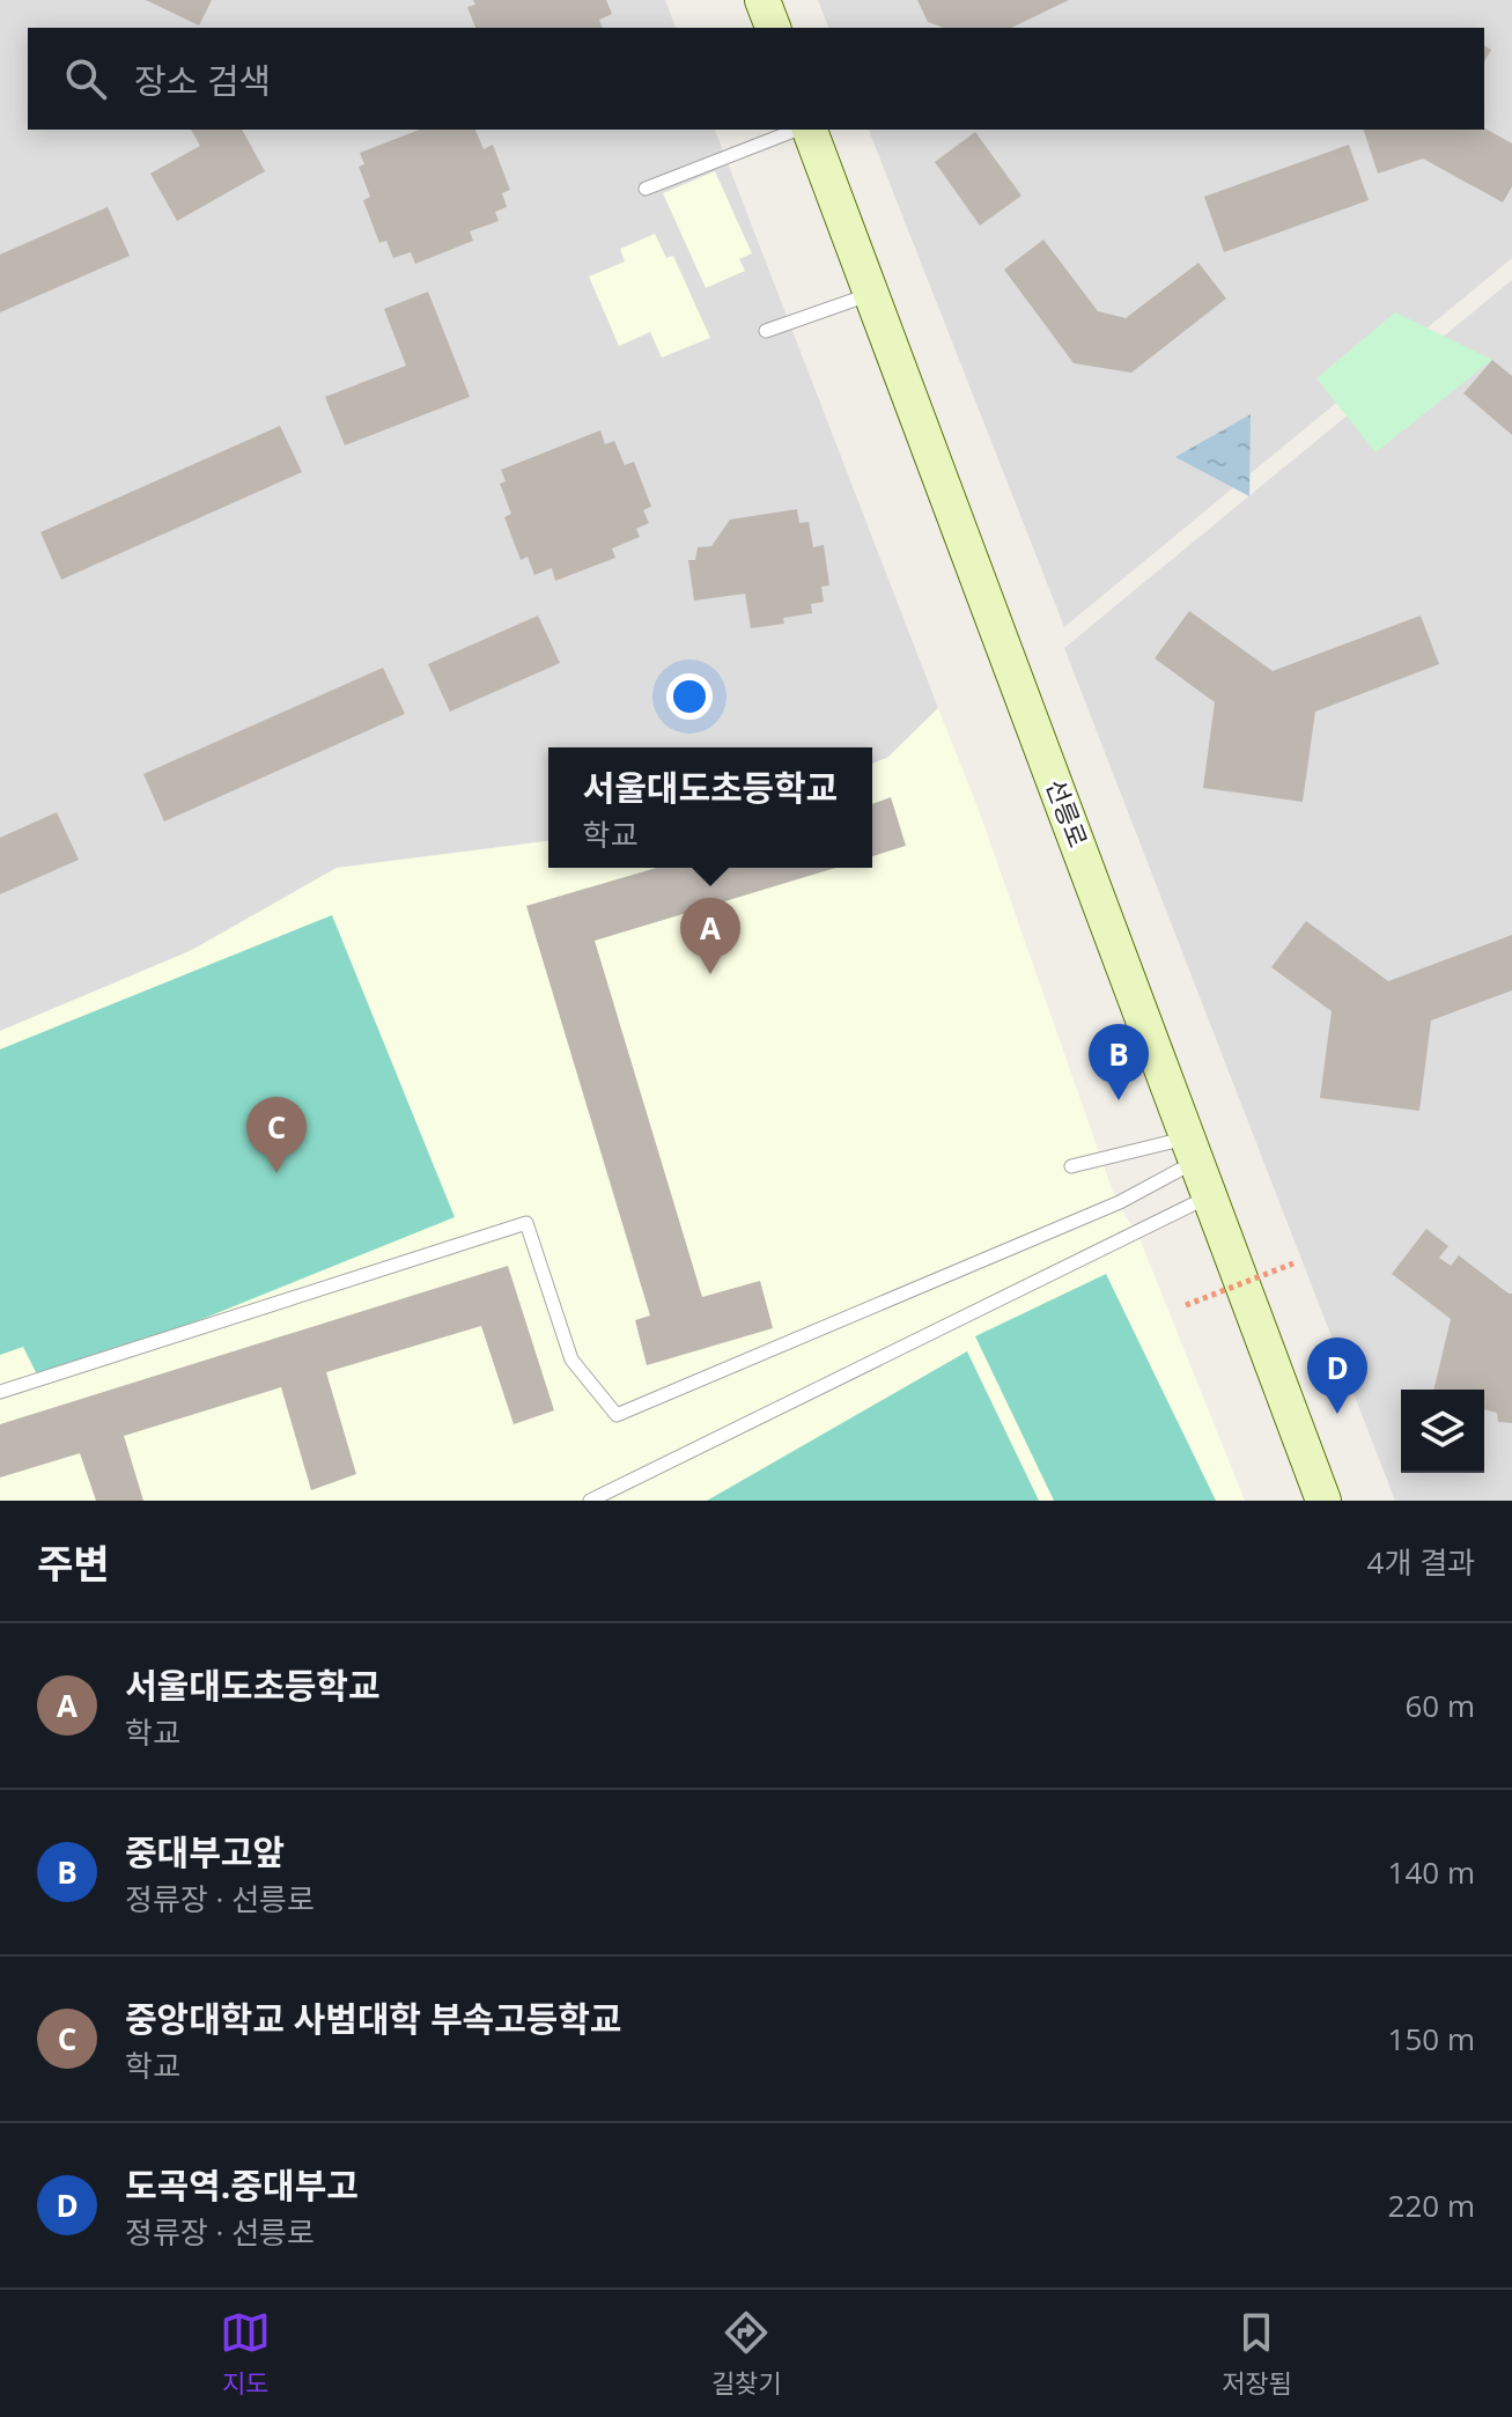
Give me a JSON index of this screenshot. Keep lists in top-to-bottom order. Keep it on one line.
{"streets":{"main road":["선릉로"]},"page":{"search":"장소 검색","popup":["서울대도초등학교","학교"],"pins":["A","B","C","D"],"heading":["주변","4개 결과"],"list":[{"mark":"A","name":"서울대도초등학교","note":"학교","value":"60 m"},{"mark":"B","name":"중대부고앞","note":"정류장 · 선릉로","value":"140 m"},{"mark":"C","name":"중앙대학교 사범대학 부속고등학교","note":"학교","value":"150 m"},{"mark":"D","name":"도곡역.중대부고","note":"정류장 · 선릉로","value":"220 m"}],"nav":["지도","길찾기","저장됨"]}}
